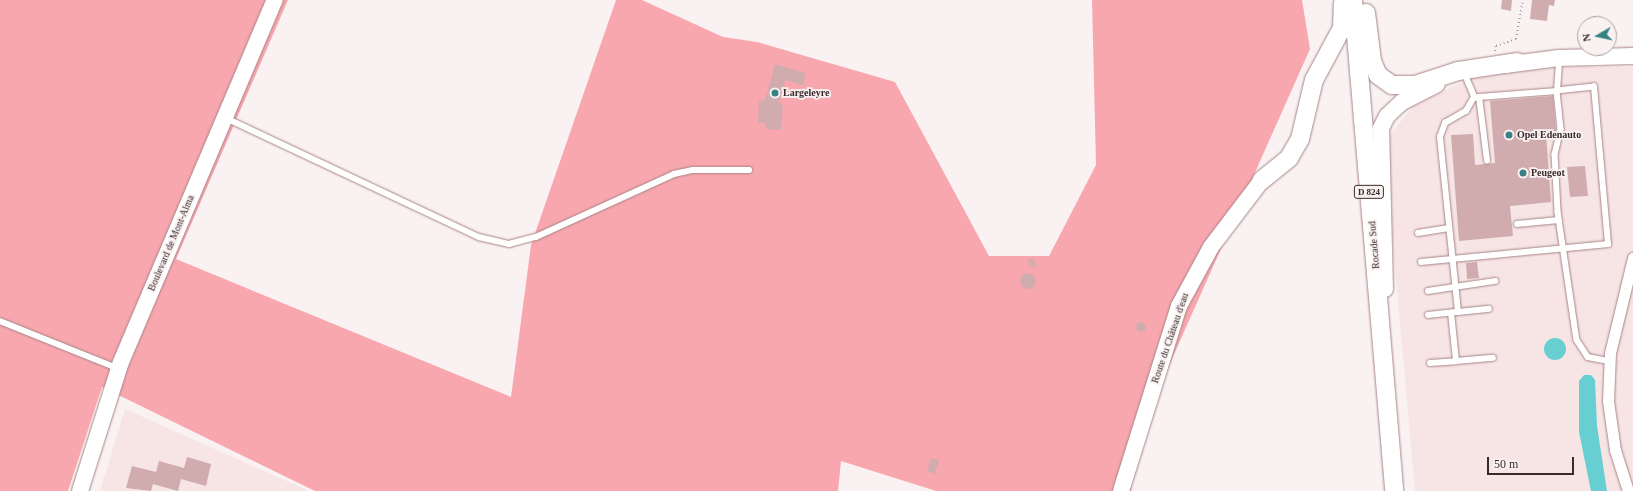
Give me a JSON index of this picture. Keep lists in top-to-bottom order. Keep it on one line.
{"streets":{"main road":["D 824","Rocade Sud"],"street":["Boulevard de Mont-Alma","Route du Château d'eau"]},"places":["Largeleyre","Opel Edenauto","Peugeot"],"scale_bar":"50 m","north":"left"}
